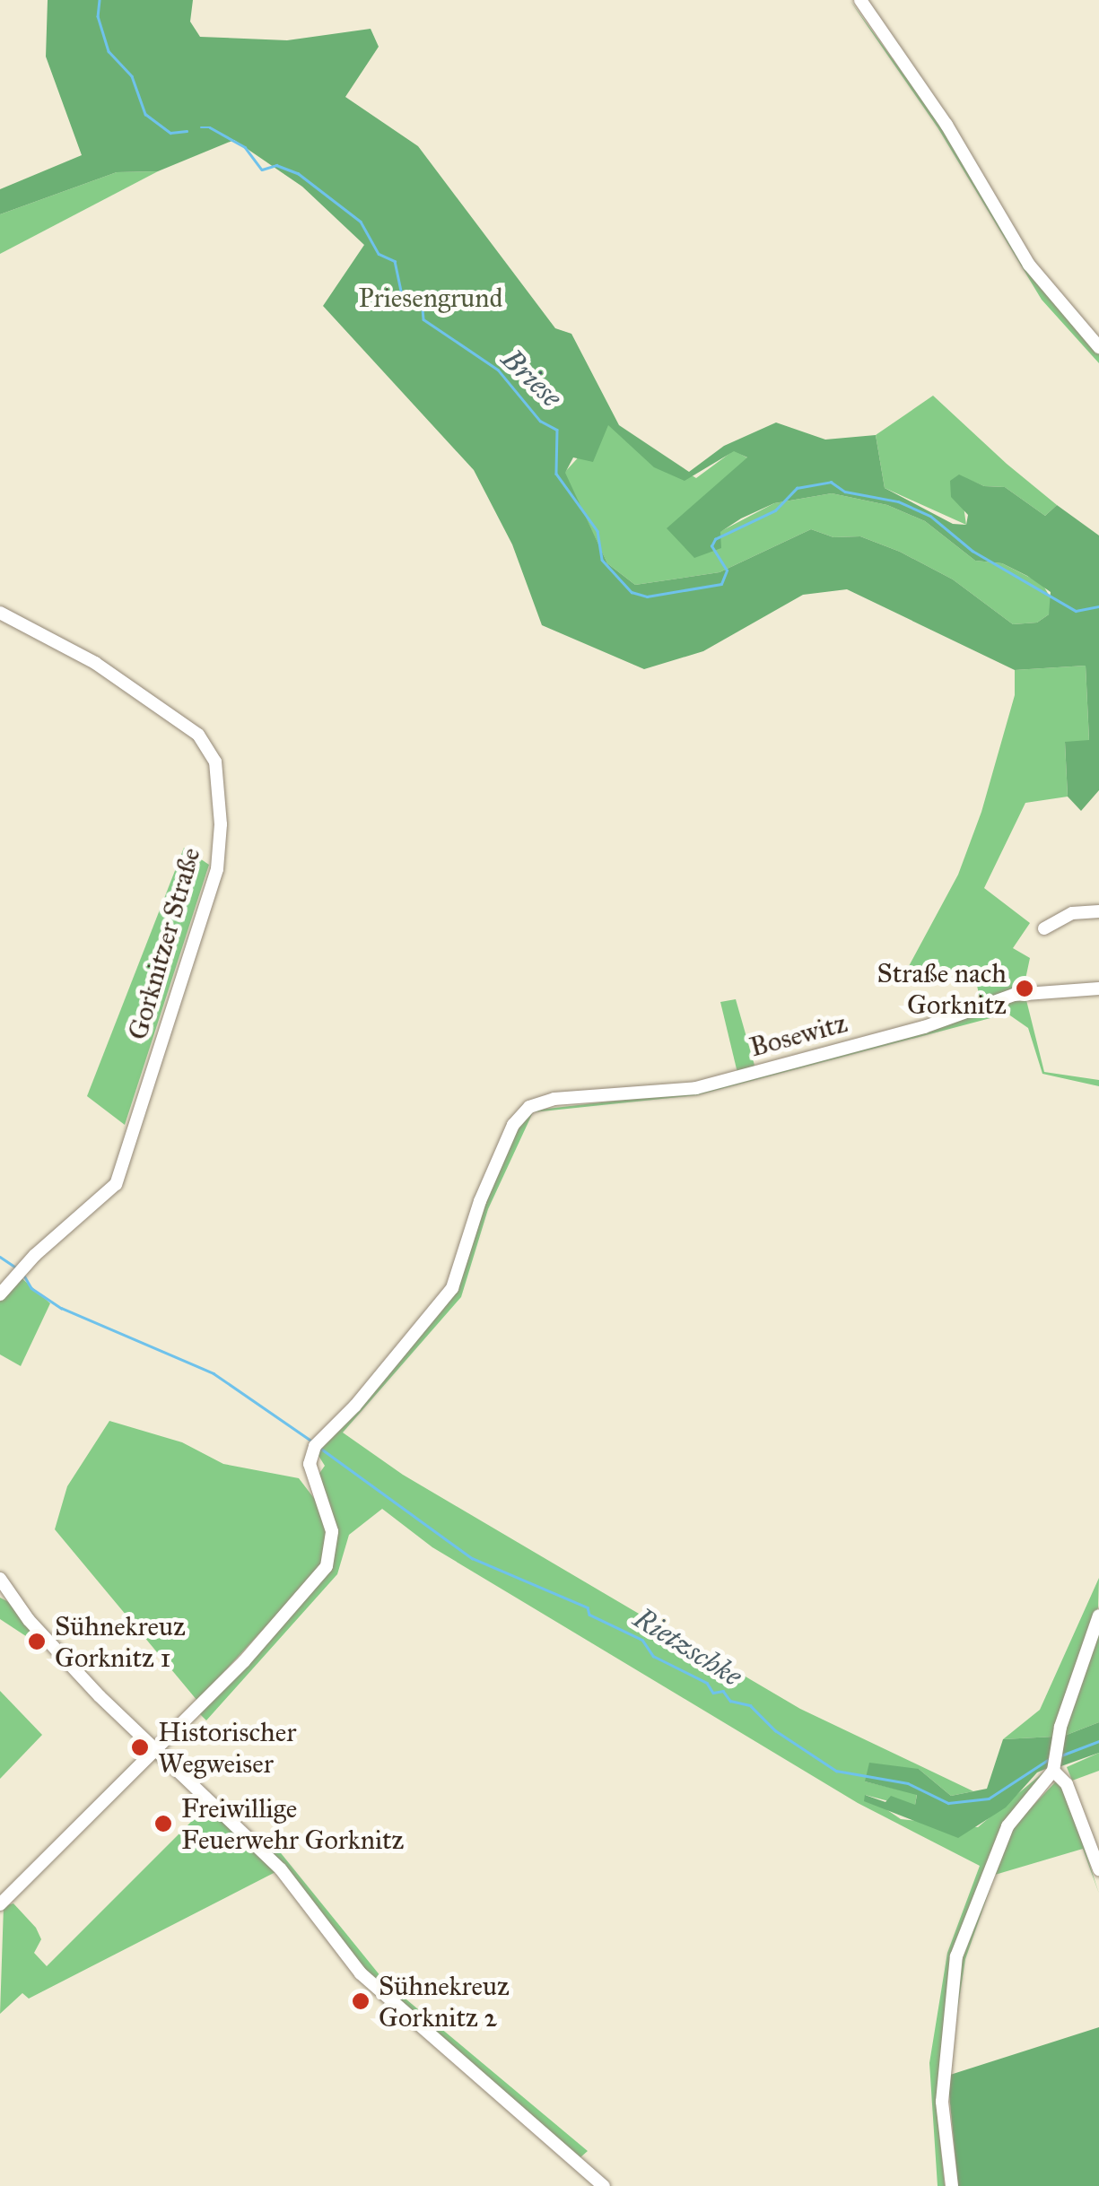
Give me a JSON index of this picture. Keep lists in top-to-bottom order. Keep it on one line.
{"streets":{"street":["Gorknitzer Straße","Bosewitz"]},"water":["Briese","Rietzschke"],"parks":["Priesengrund"],"places":["Straße nach Gorknitz","Sühnekreuz Gorknitz 1","Historischer Wegweiser","Freiwillige Feuerwehr Gorknitz","Sühnekreuz Gorknitz 2"]}
